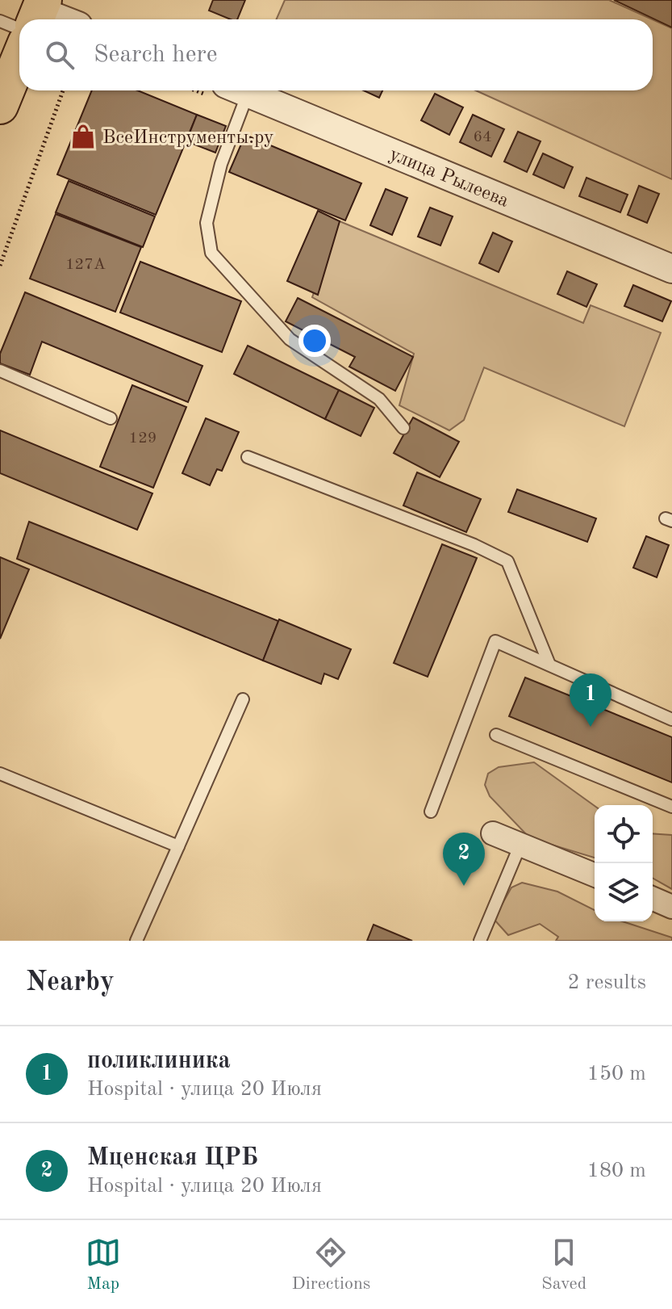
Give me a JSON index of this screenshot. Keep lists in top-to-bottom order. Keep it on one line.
{"streets":{"street":["улица Рылеева"]},"places":{"shop":["ВсеИнструменты.ру"]},"house_numbers":["64","127А","129"],"page":{"search":"Search here","pins":["1","2"],"heading":["Nearby","2 results"],"list":[{"mark":"1","name":"поликлиника","note":"Hospital · улица 20 Июля","value":"150 m"},{"mark":"2","name":"Мценская ЦРБ","note":"Hospital · улица 20 Июля","value":"180 m"}],"nav":["Map","Directions","Saved"]}}
